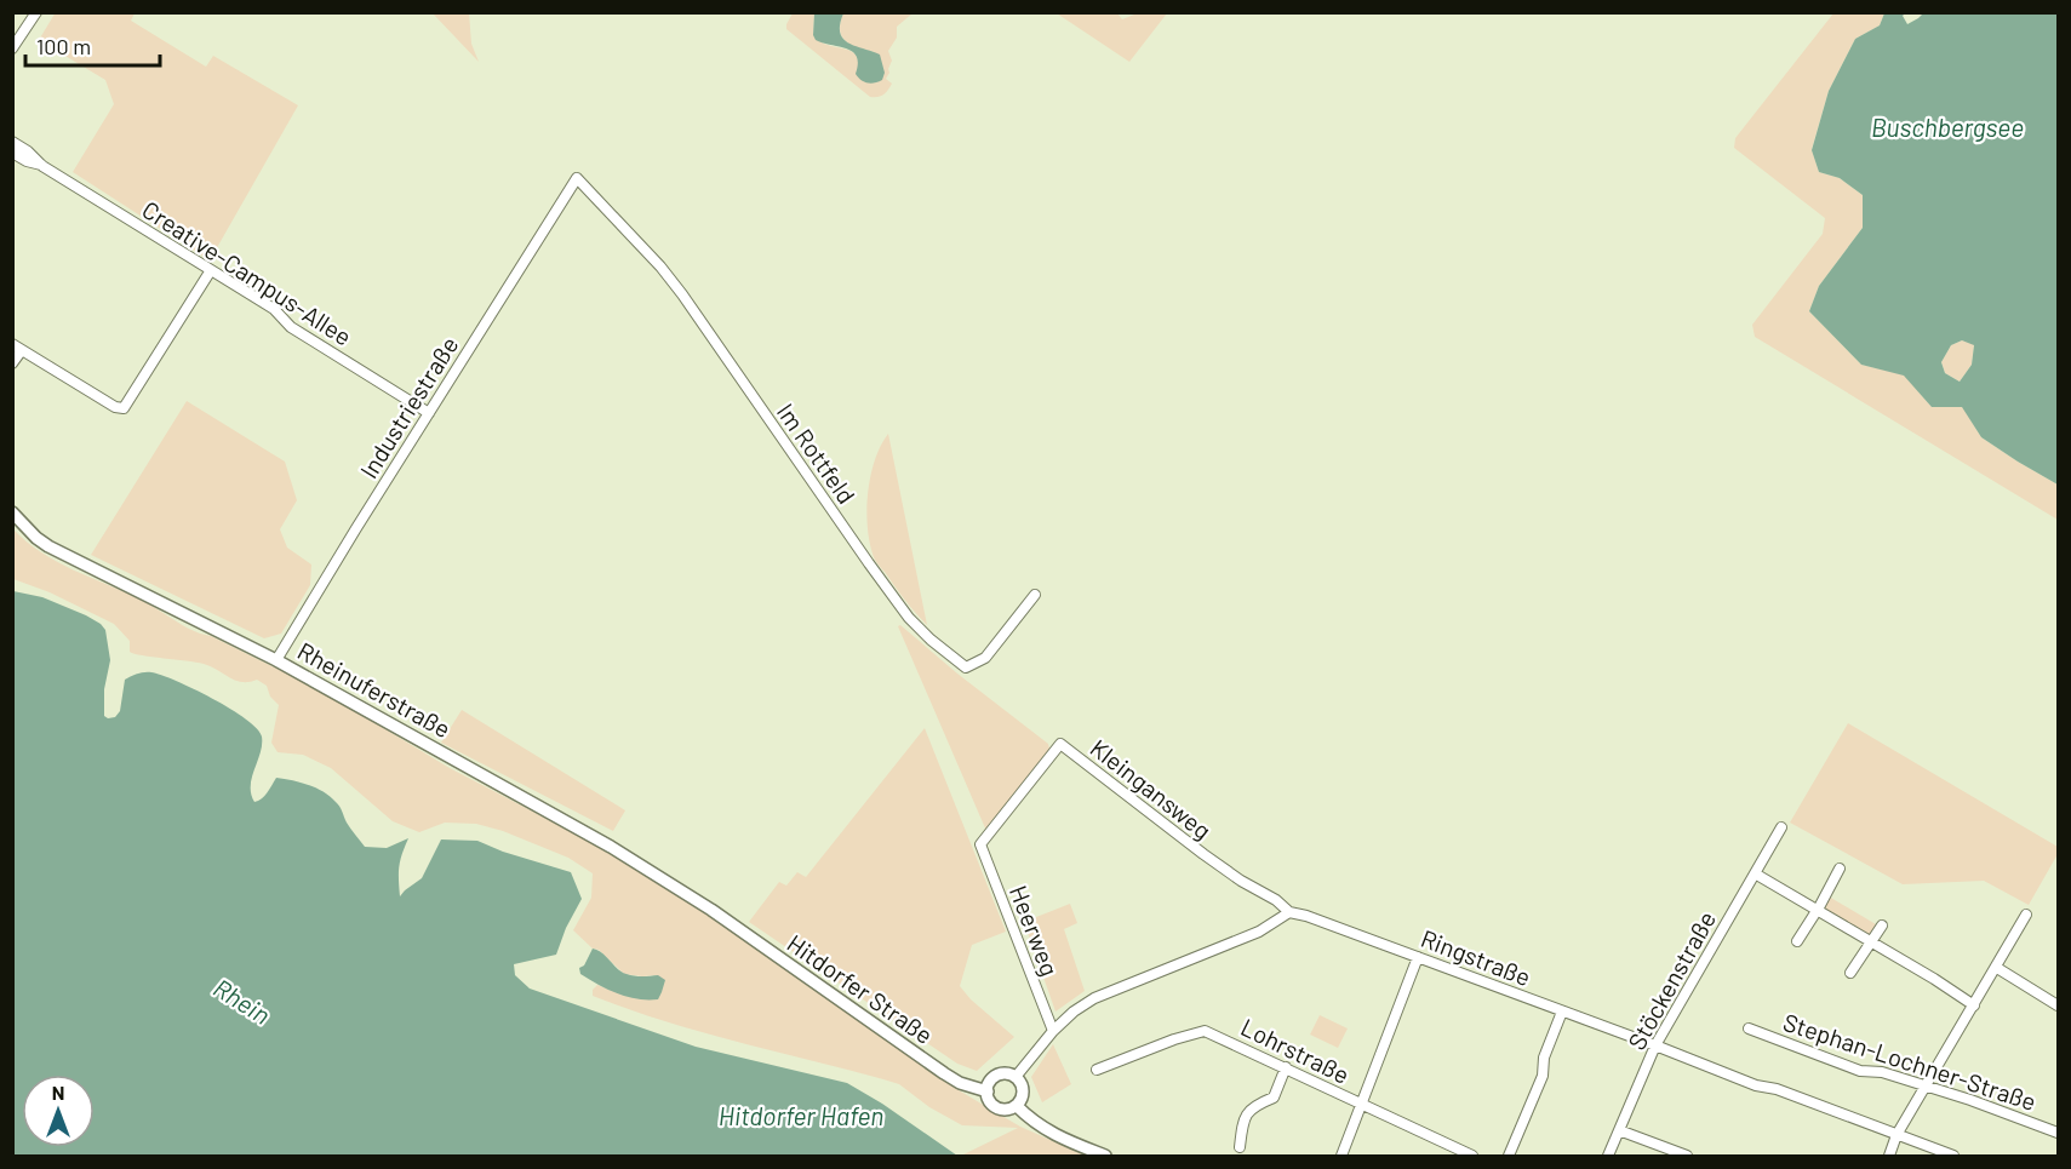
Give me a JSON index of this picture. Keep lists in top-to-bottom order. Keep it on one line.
{"streets":{"street":["Creative-Campus-Allee","Industriestraße","Im Rottfeld","Rheinuferstraße","Kleingansweg","Heerweg","Ringstraße","Stöckenstraße","Hitdorfer Straße","Lohrstraße","Stephan-Lochner-Straße"]},"crossings":[["Creative-Campus-Allee","Industriestraße"],["Industriestraße","Im Rottfeld"],["Industriestraße","Rheinuferstraße"],["Rheinuferstraße","Hitdorfer Straße"],["Kleingansweg","Heerweg"],["Kleingansweg","Ringstraße"],["Ringstraße","Stöckenstraße"]],"water":["Buschbergsee","Rhein","Hitdorfer Hafen"],"scale_bar":"100 m","north":"top"}
